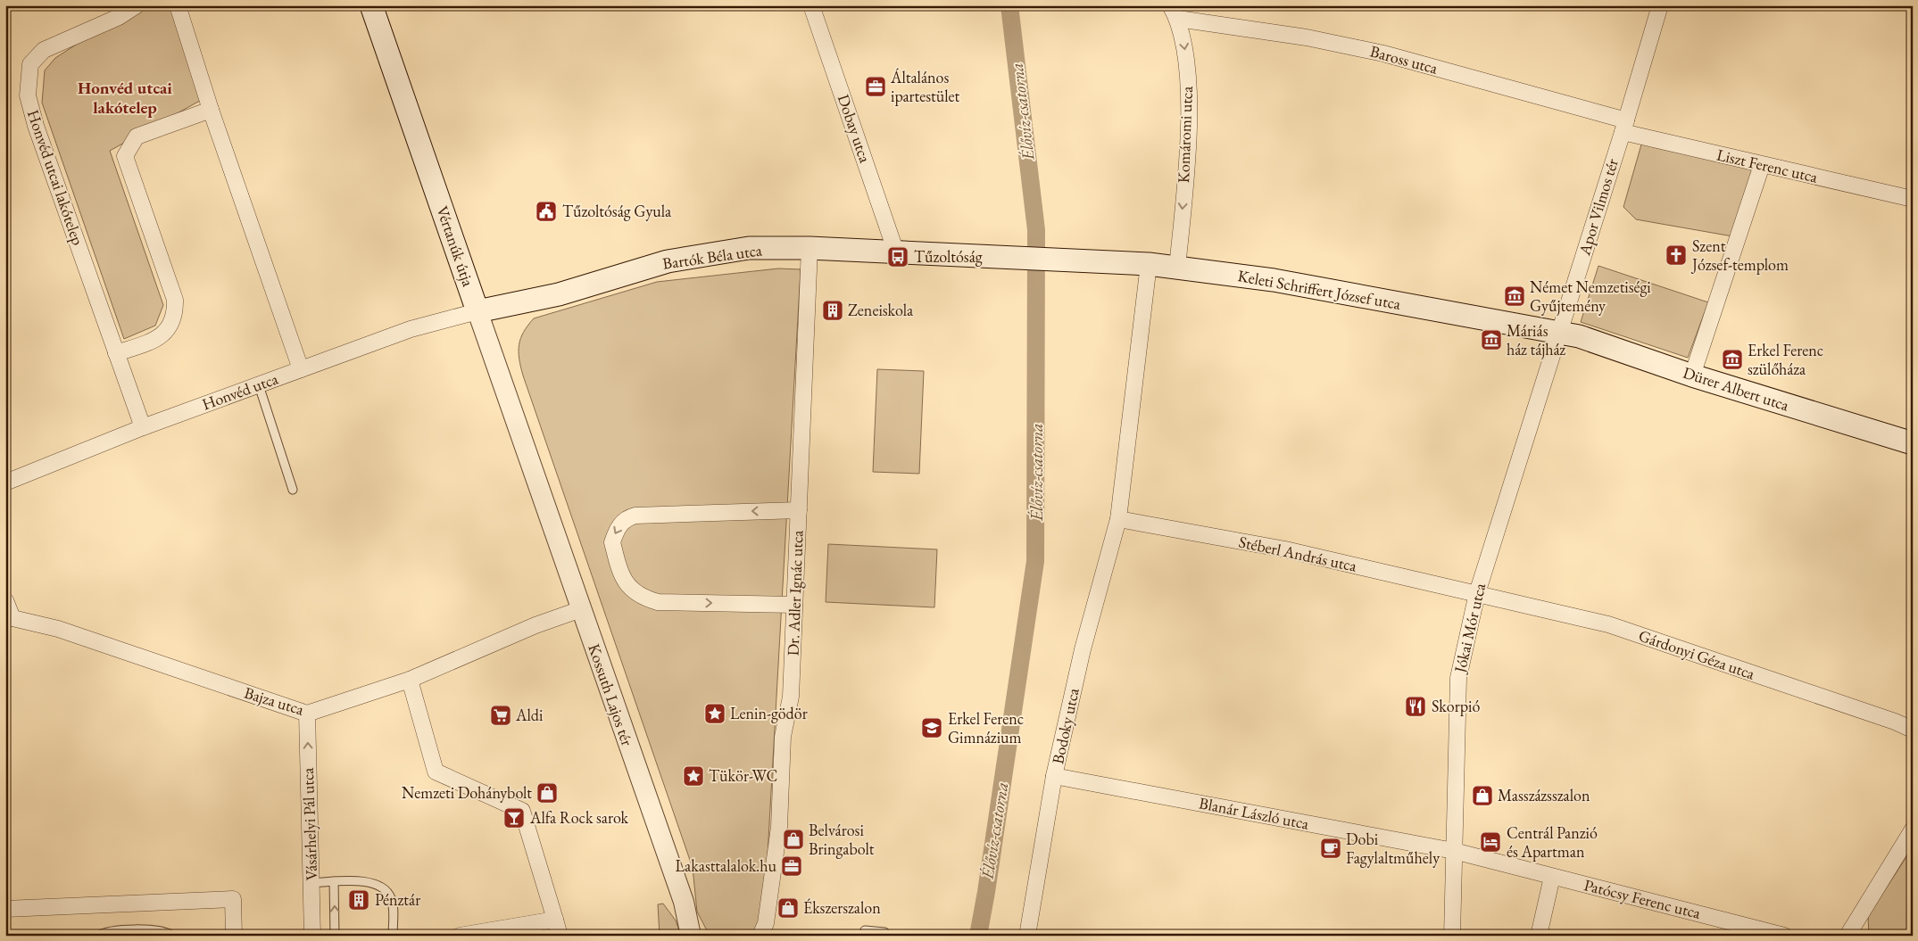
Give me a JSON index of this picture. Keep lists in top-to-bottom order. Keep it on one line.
{"streets":{"main road":["Vértanúk útja","Bartók Béla utca","Keleti Schriffert József utca","Dürer Albert utca"],"street":["Baross utca","Dobay utca","Komáromi utca","Liszt Ferenc utca","Honvéd utcai lakótelep","Apor Vilmos tér","Honvéd utca","Stéberl András utca","Dr. Adler Ignác utca","Jókai Mór utca","Gárdonyi Géza utca","Kossuth Lajos tér","Bajza utca","Bodoky utca","Blanár László utca","Vásárhelyi Pál utca","Patócsy Ferenc utca"]},"crossings":[["Baross utca","Komáromi utca"],["Baross utca","Liszt Ferenc utca"],["Baross utca","Apor Vilmos tér"],["Dobay utca","Bartók Béla utca"],["Komáromi utca","Keleti Schriffert József utca"],["Liszt Ferenc utca","Apor Vilmos tér"],["Honvéd utcai lakótelep","Honvéd utca"],["Apor Vilmos tér","Keleti Schriffert József utca"],["Apor Vilmos tér","Dürer Albert utca"],["Apor Vilmos tér","Jókai Mór utca"],["Vértanúk útja","Bartók Béla utca"],["Vértanúk útja","Honvéd utca"],["Vértanúk útja","Kossuth Lajos tér"],["Bartók Béla utca","Keleti Schriffert József utca"],["Bartók Béla utca","Honvéd utca"],["Bartók Béla utca","Dr. Adler Ignác utca"],["Keleti Schriffert József utca","Dürer Albert utca"],["Keleti Schriffert József utca","Jókai Mór utca"],["Dürer Albert utca","Jókai Mór utca"],["Stéberl András utca","Jókai Mór utca"],["Stéberl András utca","Gárdonyi Géza utca"],["Stéberl András utca","Bodoky utca"],["Jókai Mór utca","Gárdonyi Géza utca"],["Jókai Mór utca","Blanár László utca"],["Jókai Mór utca","Patócsy Ferenc utca"],["Kossuth Lajos tér","Bajza utca"],["Bajza utca","Vásárhelyi Pál utca"],["Bodoky utca","Blanár László utca"],["Blanár László utca","Patócsy Ferenc utca"]],"one_way":["Komáromi utca","Vásárhelyi Pál utca"],"districts":["Honvéd utcai lakótelep"],"water":["Élővíz-csatorna"],"places":{"office":["Általános ipartestület","Lakasttalalok.hu"],"public building":["Tűzoltóság Gyula"],"church":["Szent József-templom"],"bus stop":["Tűzoltóság"],"museum":["Német Nemzetiségi Gyűjtemény","Máriás ház tájház","Erkel Ferenc szülőháza"],"building":["Zeneiskola","Pénztár"],"restaurant":["Skorpió"],"place":["Lenin-gödör","Tükör-WC"],"supermarket":["Aldi"],"school or university":["Erkel Ferenc Gimnázium"],"shop":["Nemzeti Dohánybolt","Masszázsszalon","Belvárosi Bringabolt","Ékszerszalon"],"bar":["Alfa Rock sarok"],"hotel":["Centrál Panzió és Apartman"],"cafe":["Dobi Fagylaltműhely"]}}
